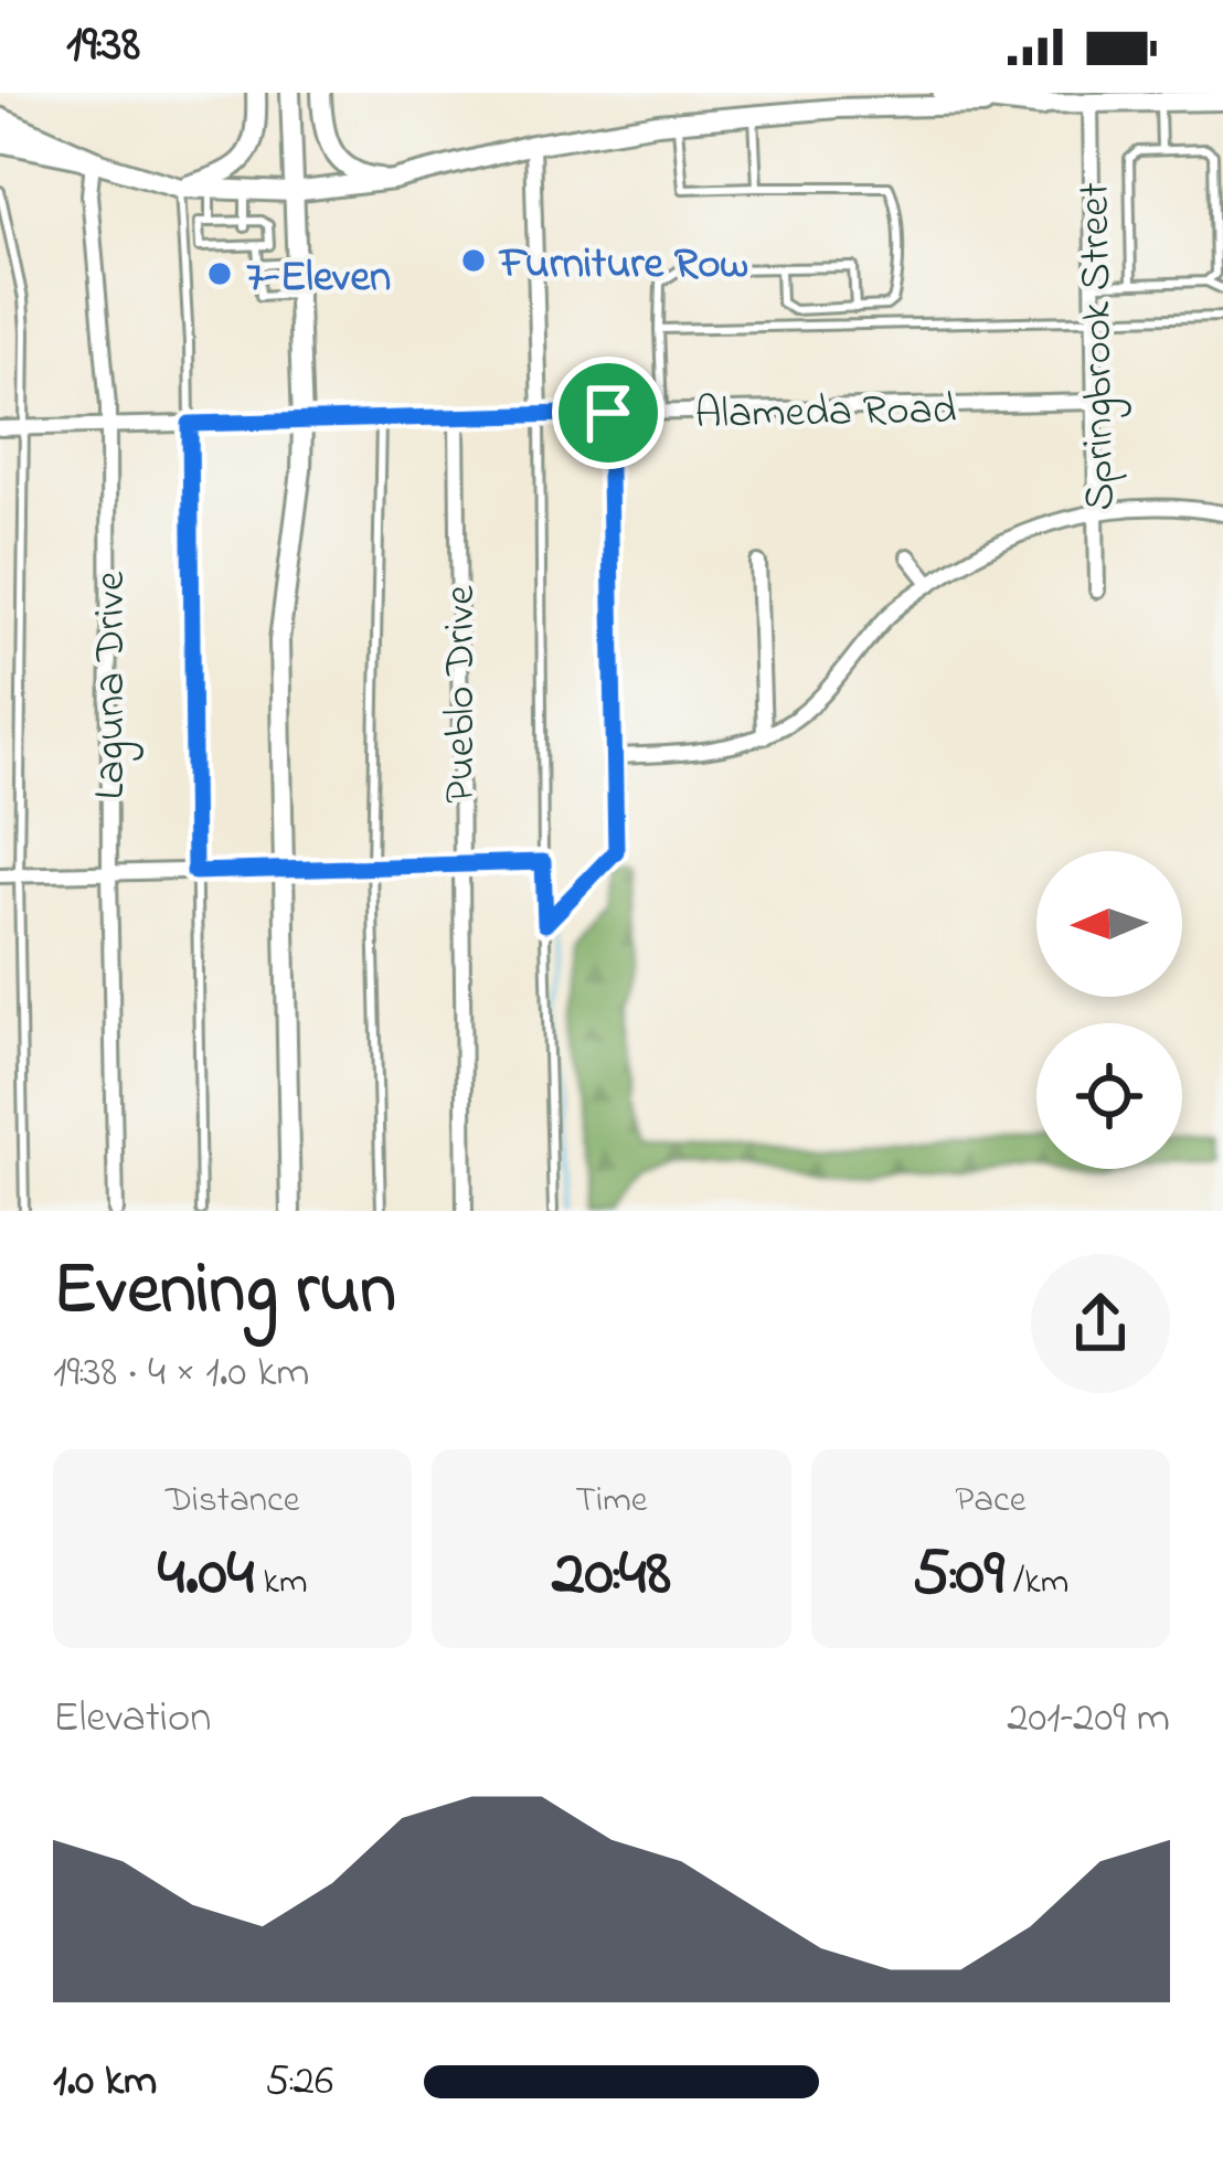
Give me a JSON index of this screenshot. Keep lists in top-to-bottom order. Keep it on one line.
{"streets":{"street":["Springbrook Street","Alameda Road","Laguna Drive","Pueblo Drive"]},"crossings":[["Springbrook Street","Alameda Road"],["Alameda Road","Laguna Drive"],["Alameda Road","Pueblo Drive"]],"places":["Furniture Row","7-Eleven"],"north":"left","page":{"status":"19:38","heading":["Evening run","19:38 · 4 × 1.0 km"],"stats":[["Distance","4.04 km"],["Time","20:48"],["Pace","5:09 /km"]],"chart":["Elevation","201–209 m"],"list":[{"name":"1.0 km","note":"5:26"}]}}
